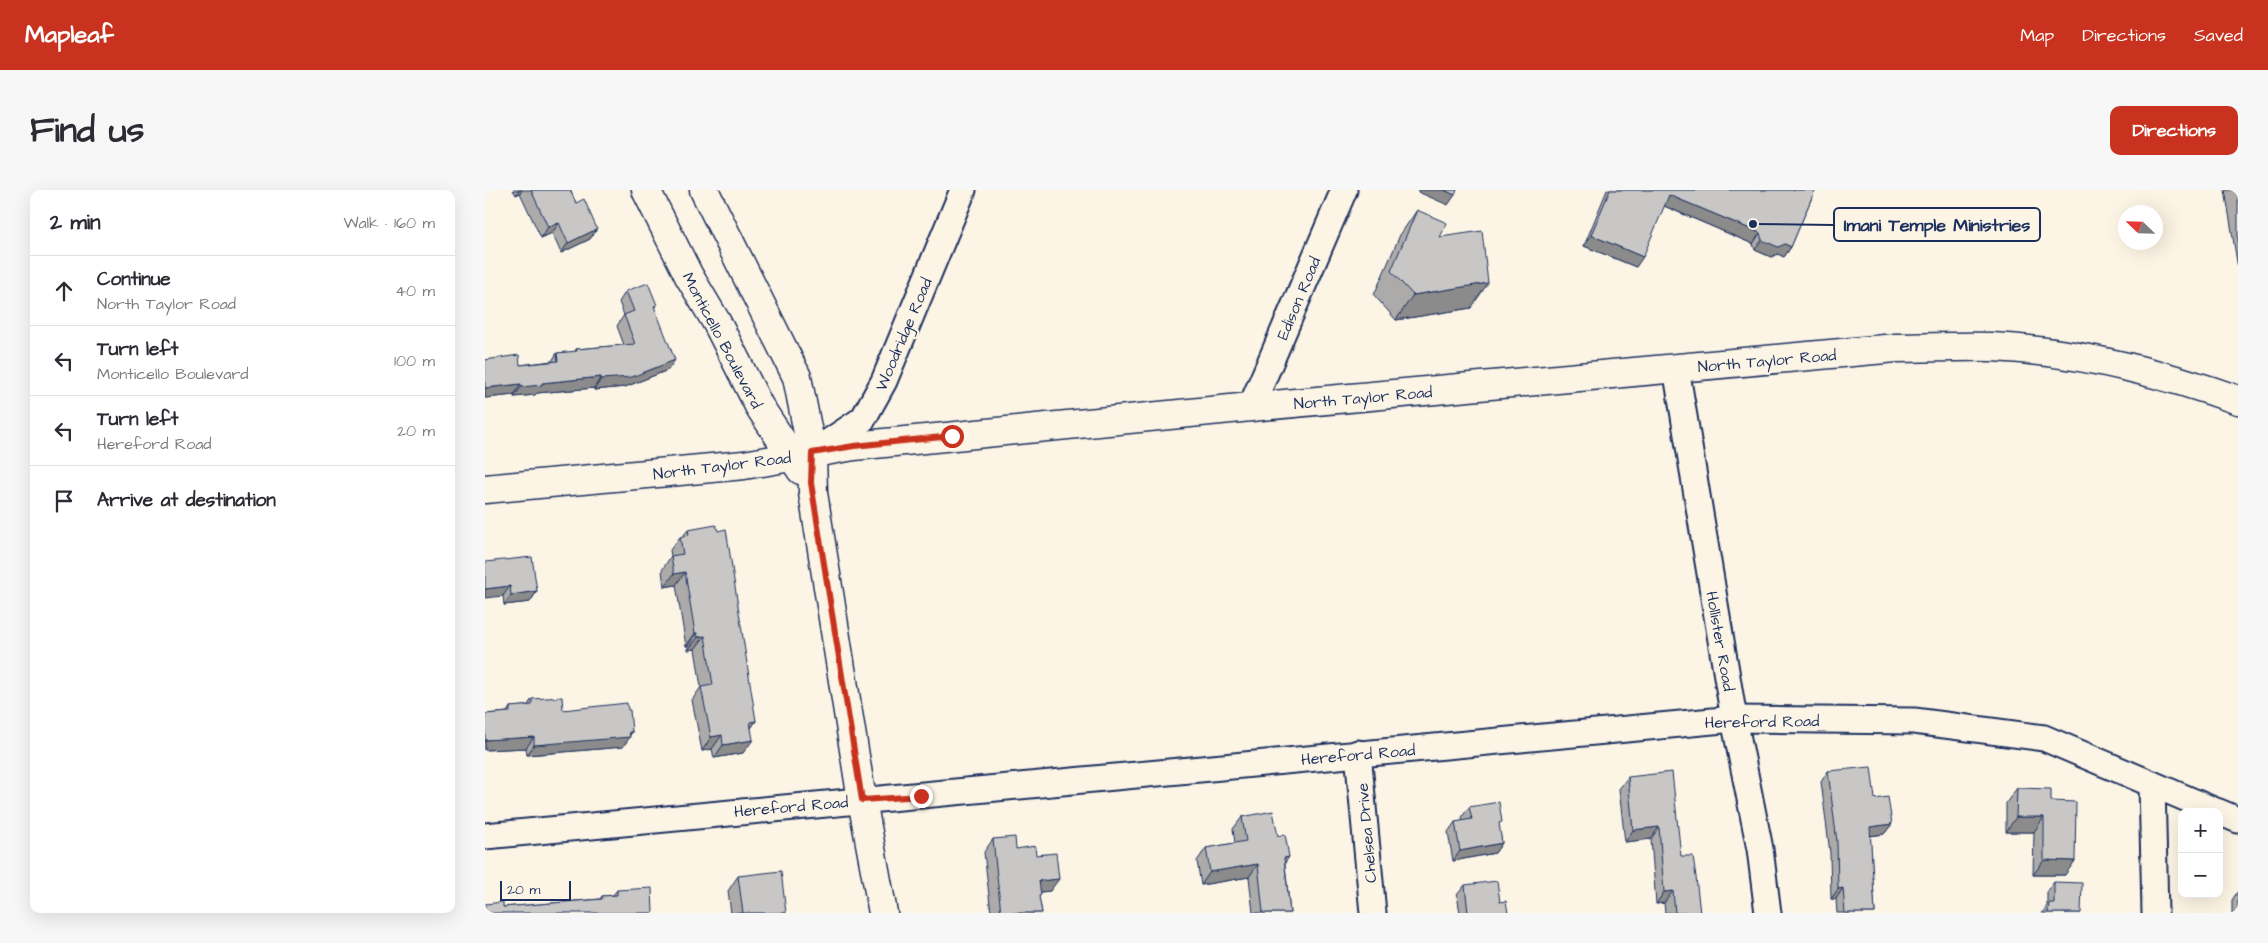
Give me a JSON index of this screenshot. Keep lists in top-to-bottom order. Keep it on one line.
{"streets":{"street":["Edison Road","Woodridge Road","Monticello Boulevard","North Taylor Road","Hollister Road","Hereford Road","Chelsea Drive"]},"crossings":[["Edison Road","North Taylor Road"],["Woodridge Road","Monticello Boulevard"],["Woodridge Road","North Taylor Road"],["Monticello Boulevard","North Taylor Road"],["North Taylor Road","Hollister Road"],["Hollister Road","Hereford Road"],["Hereford Road","Chelsea Drive"]],"places":["Imani Temple Ministries"],"scale_bar":"20 m","north":"top left","page":{"header":"Mapleaf","nav":["Map","Directions","Saved"],"title":"Find us","buttons":"Directions","heading":["2 min","Walk · 160 m"],"list":[["Continue","North Taylor Road","40 m"],["Turn left","Monticello Boulevard","100 m"],["Turn left","Hereford Road","20 m"],"Arrive at destination"],"map_buttons":["+","−"],"scale":"20 m"}}
